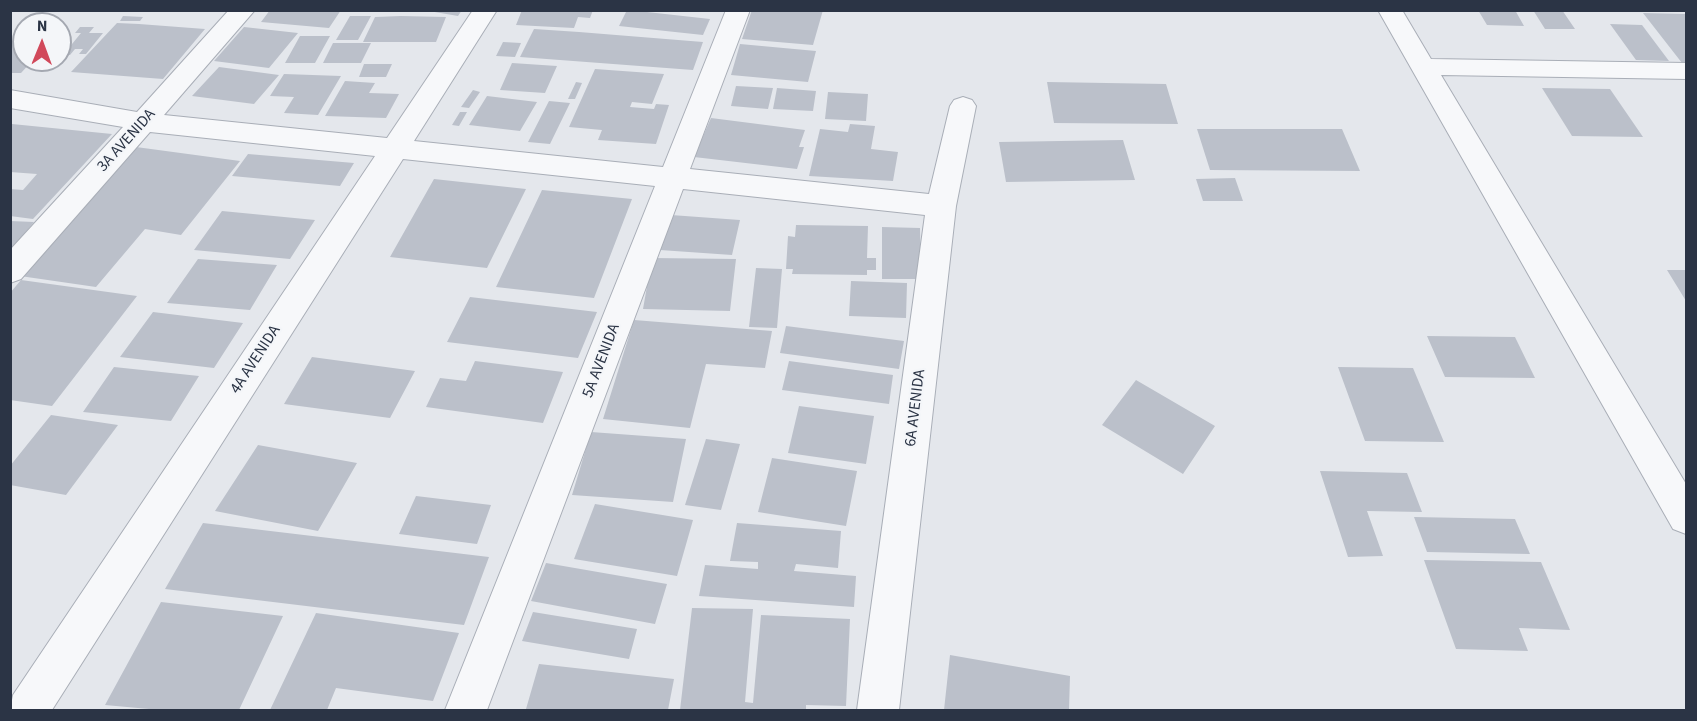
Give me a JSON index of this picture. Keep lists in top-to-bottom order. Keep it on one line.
{"streets":{"street":["3A AVENIDA","4A AVENIDA","5A AVENIDA","6A AVENIDA"]},"north":"top"}
